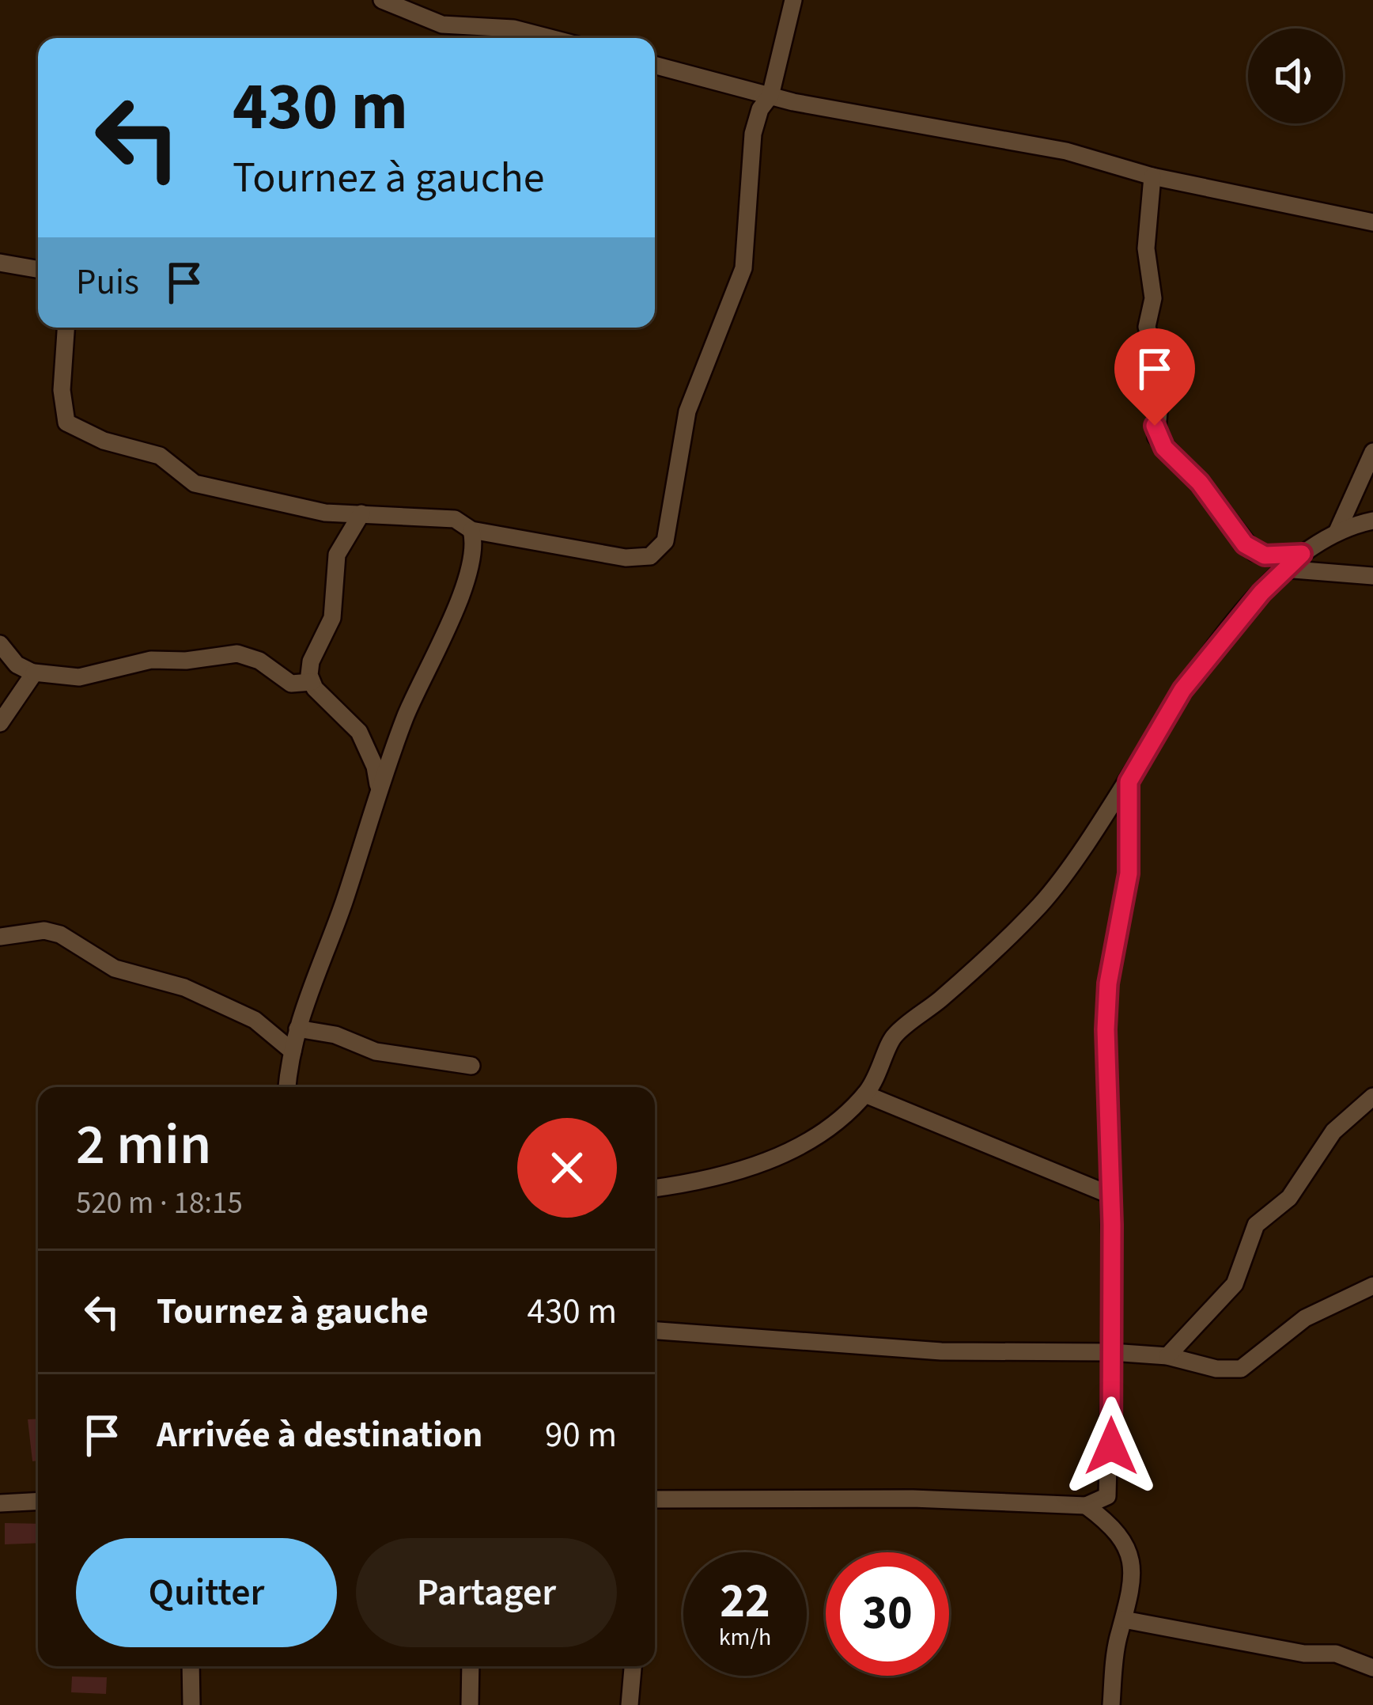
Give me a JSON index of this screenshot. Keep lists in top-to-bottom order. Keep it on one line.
{"page":{"turn":["430 m","Tournez à gauche"],"then":"Puis","heading":["2 min","520 m · 18:15"],"list":[{"name":"Tournez à gauche","value":"430 m"},{"name":"Arrivée à destination","value":"90 m"}],"buttons":["Quitter","Partager"],"speed":"22 km/h","limit":"30"}}
